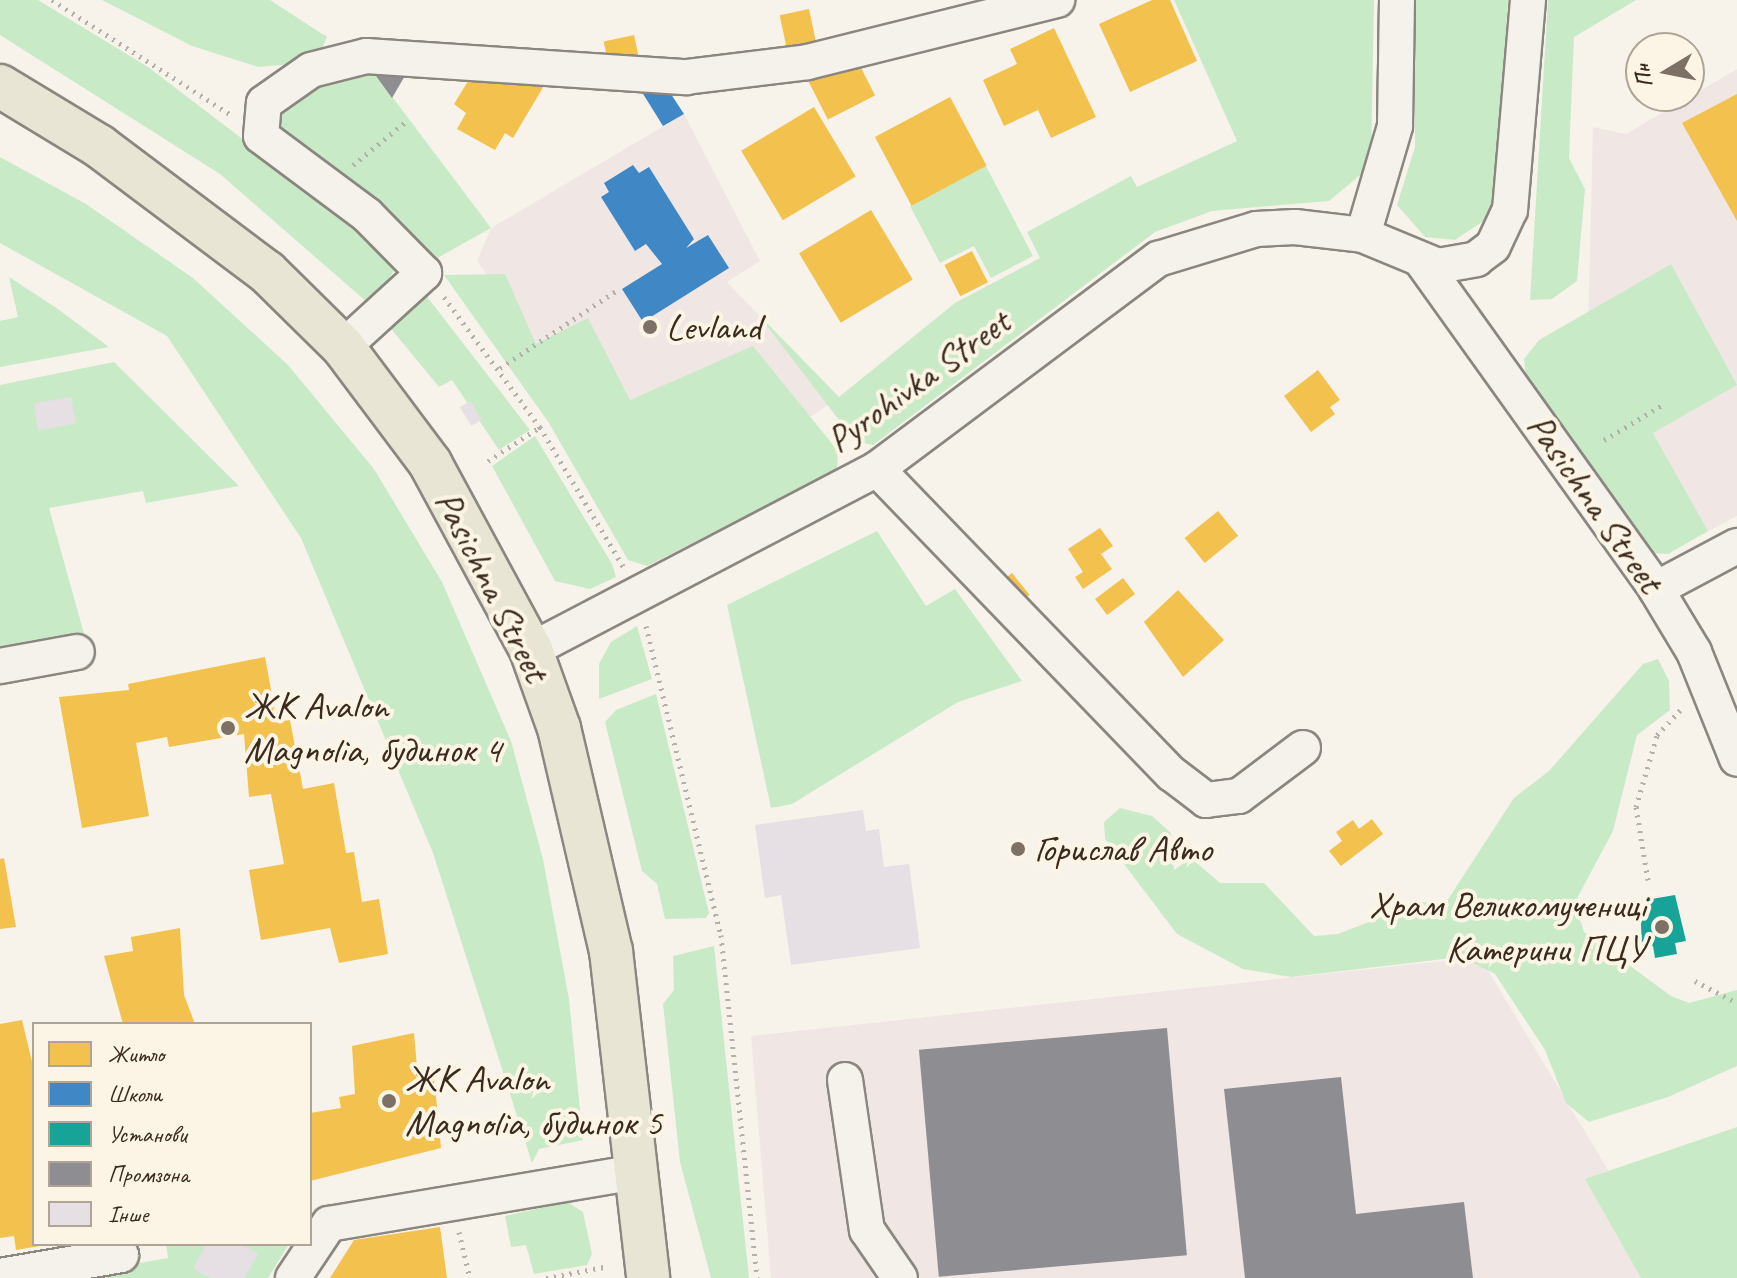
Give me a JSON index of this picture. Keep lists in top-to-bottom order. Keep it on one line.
{"streets":{"main road":["Pasichna Street"],"street":["Pyrohivka Street"]},"crossings":[["Pyrohivka Street","Pasichna Street"]],"places":["Levland","ЖК Avalon Magnolia, будинок 4","Горислав Авто","Храм Великомучениці Катерини ПЦУ","ЖК Avalon Magnolia, будинок 5"],"legend":["Житло","Школи","Установи","Промзона","Інше"],"north":"left"}
